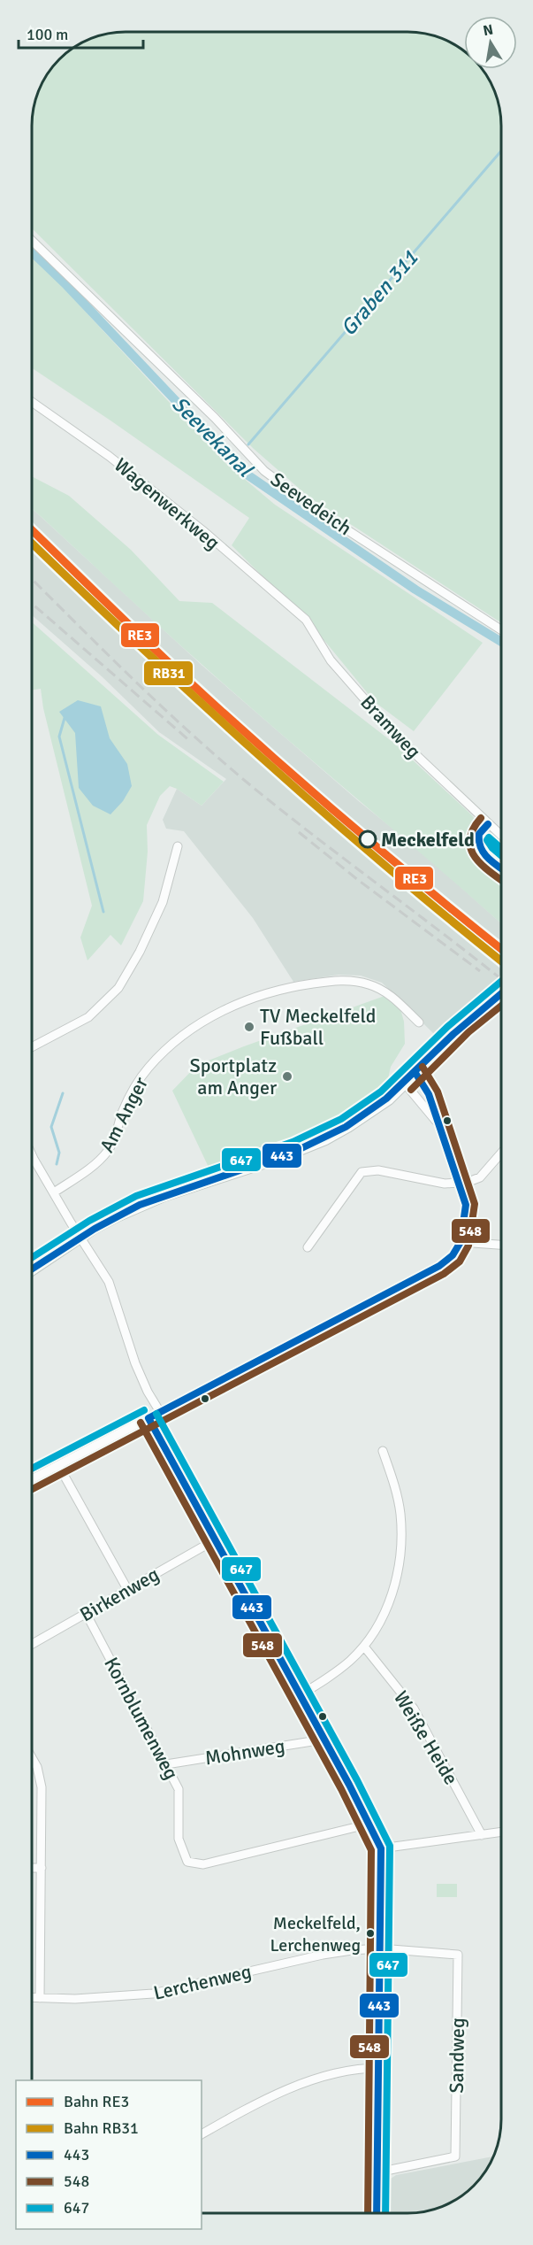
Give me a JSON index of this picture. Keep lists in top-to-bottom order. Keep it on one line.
{"streets":{"street":["Wagenwerkweg","Seevedeich","Bramweg","Am Anger","Birkenweg","Kornblumenweg","Weiße Heide","Mohnweg","Lerchenweg","Sandweg"]},"crossings":[["Wagenwerkweg","Bramweg"],["Birkenweg","Kornblumenweg"],["Kornblumenweg","Mohnweg"],["Lerchenweg","Sandweg"]],"water":["Graben 311","Seevekanal"],"places":["Meckelfeld","TV Meckelfeld Fußball","Sportplatz am Anger","Meckelfeld, Lerchenweg"],"lines":["rail line RE3","rail line RB31","transit line 548","transit line 443","transit line 647"],"legend":["Bahn RE3","Bahn RB31","443","548","647"],"scale_bar":"100 m","north":"top"}
